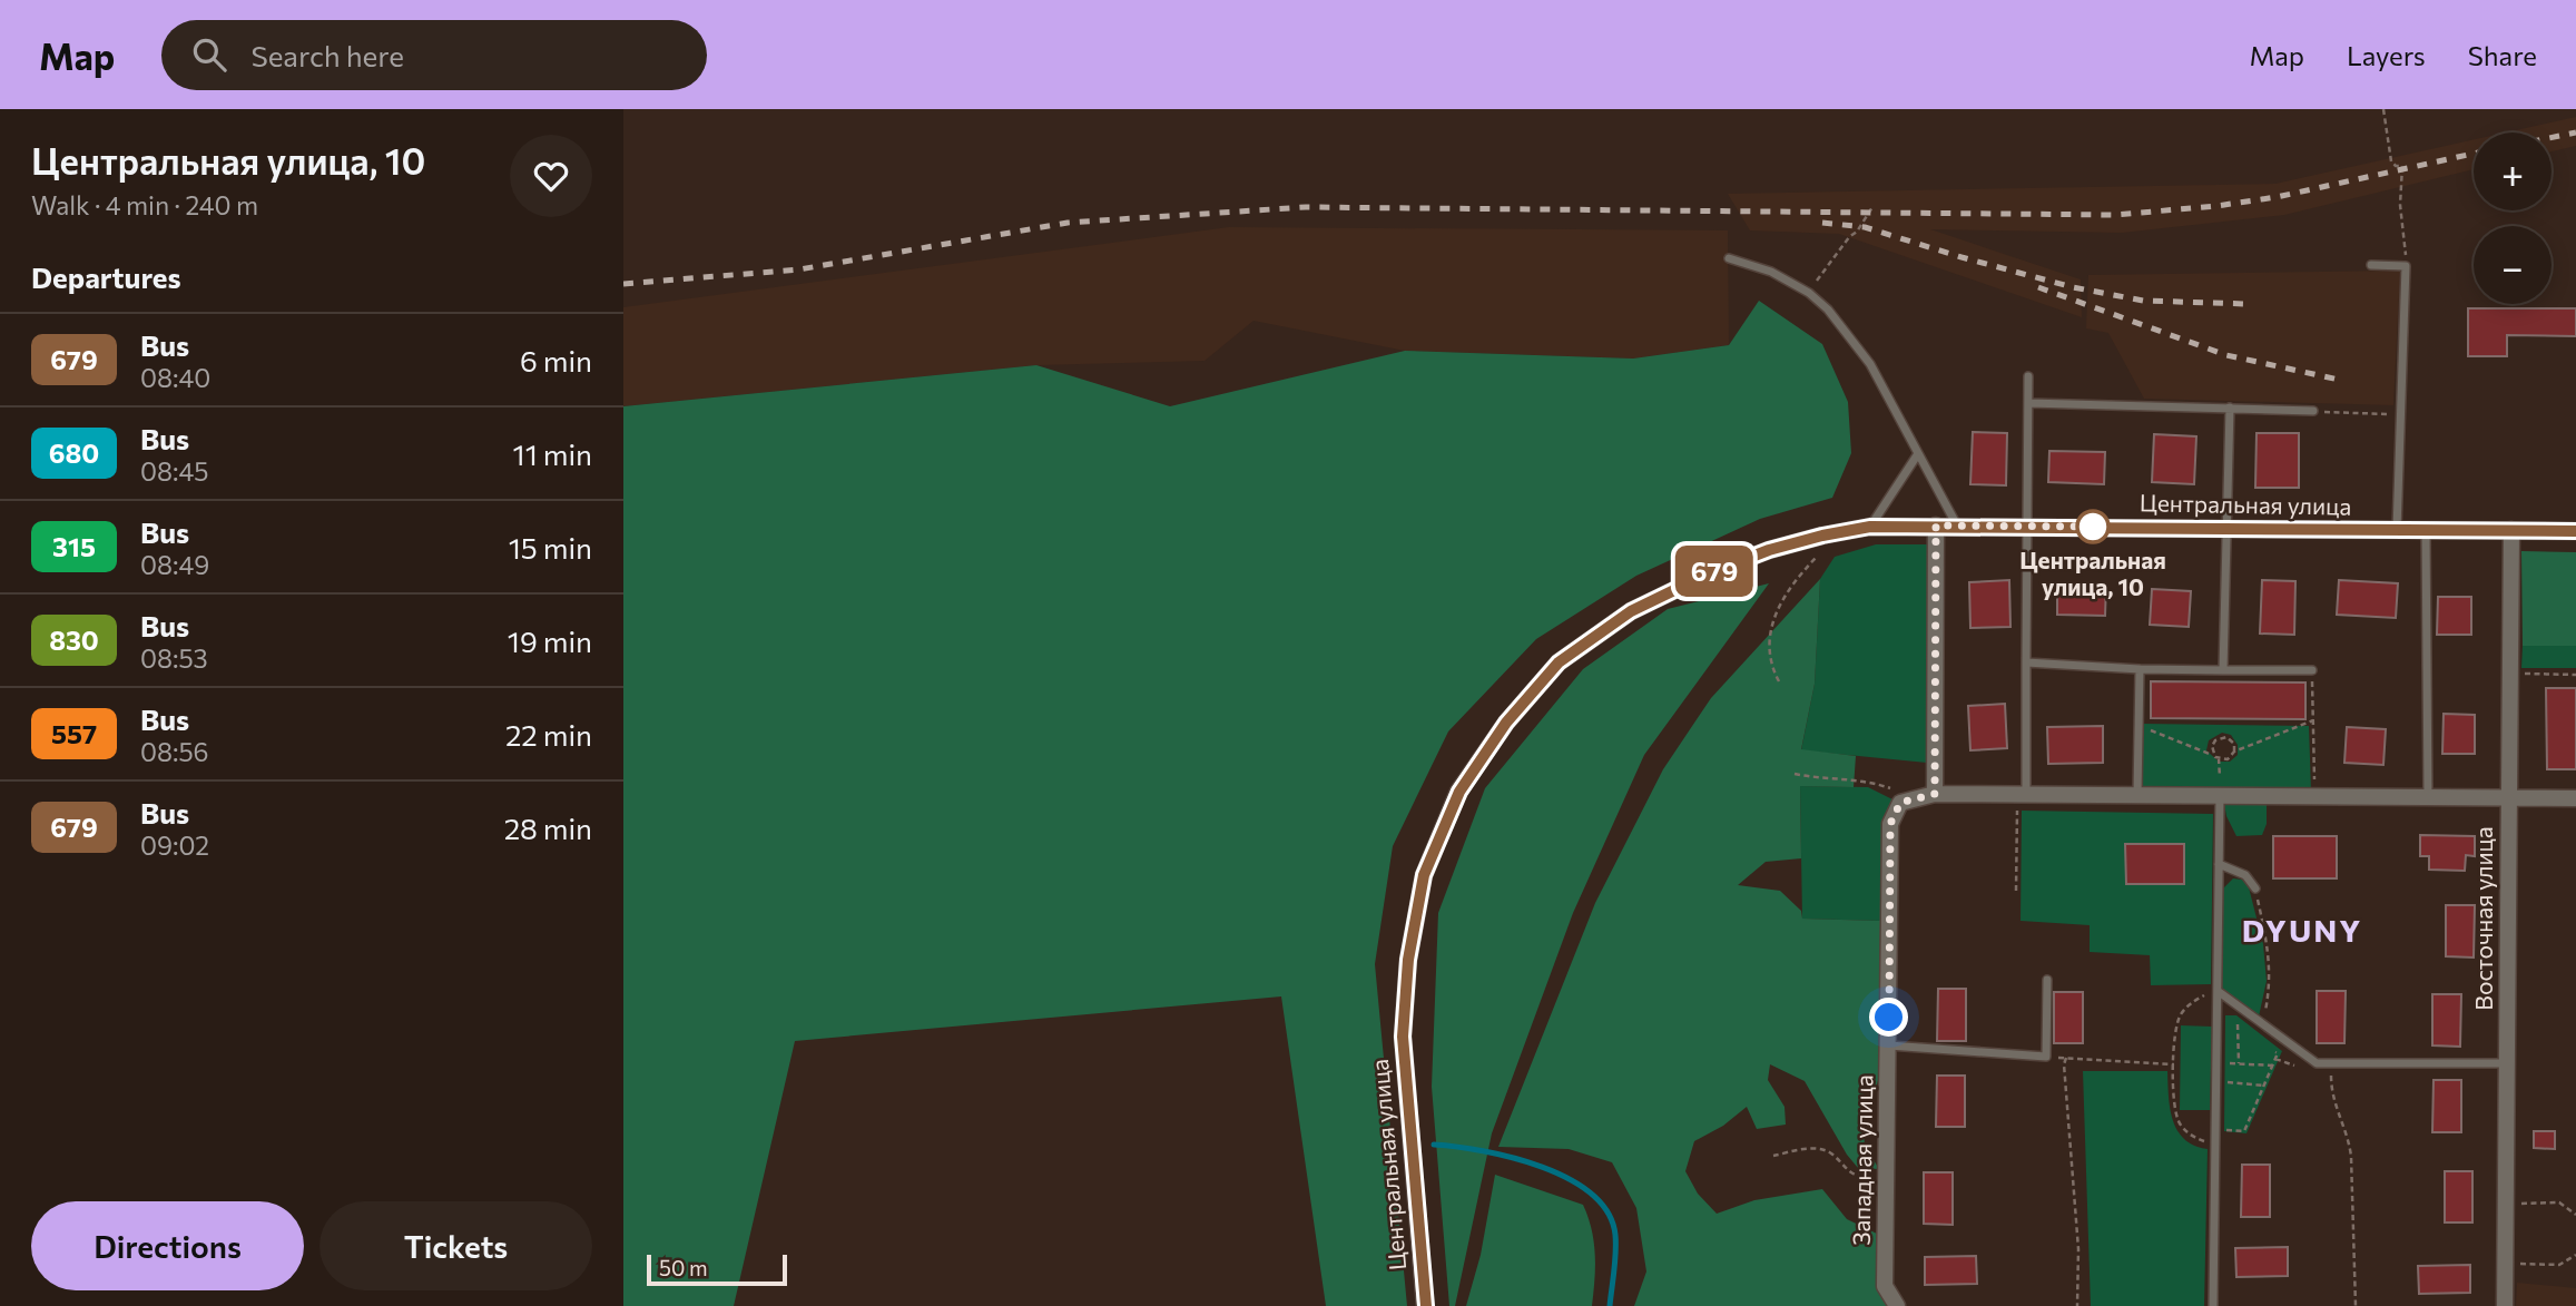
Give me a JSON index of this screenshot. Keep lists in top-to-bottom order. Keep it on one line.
{"streets":{"main road":["Центральная улица"],"street":["Восточная улица","Западная улица"]},"crossings":[["Центральная улица","Восточная улица"]],"districts":["DYUNY"],"places":["Центральная улица, 10"],"lines":["bus line 679"],"scale_bar":"50 m","page":{"header":"Map","search":"Search here","nav":["Map","Layers","Share"],"heading":[["Центральная улица, 10","Walk · 4 min · 240 m"],"Departures"],"on_map":"679","map_buttons":["+","−"],"list":[{"mark":"679","name":"Bus","note":"08:40","value":"6 min"},{"mark":"680","name":"Bus","note":"08:45","value":"11 min"},{"mark":"315","name":"Bus","note":"08:49","value":"15 min"},{"mark":"830","name":"Bus","note":"08:53","value":"19 min"},{"mark":"557","name":"Bus","note":"08:56","value":"22 min"},{"mark":"679","name":"Bus","note":"09:02","value":"28 min"}],"buttons":["Directions","Tickets"],"scale":"50 m"}}
